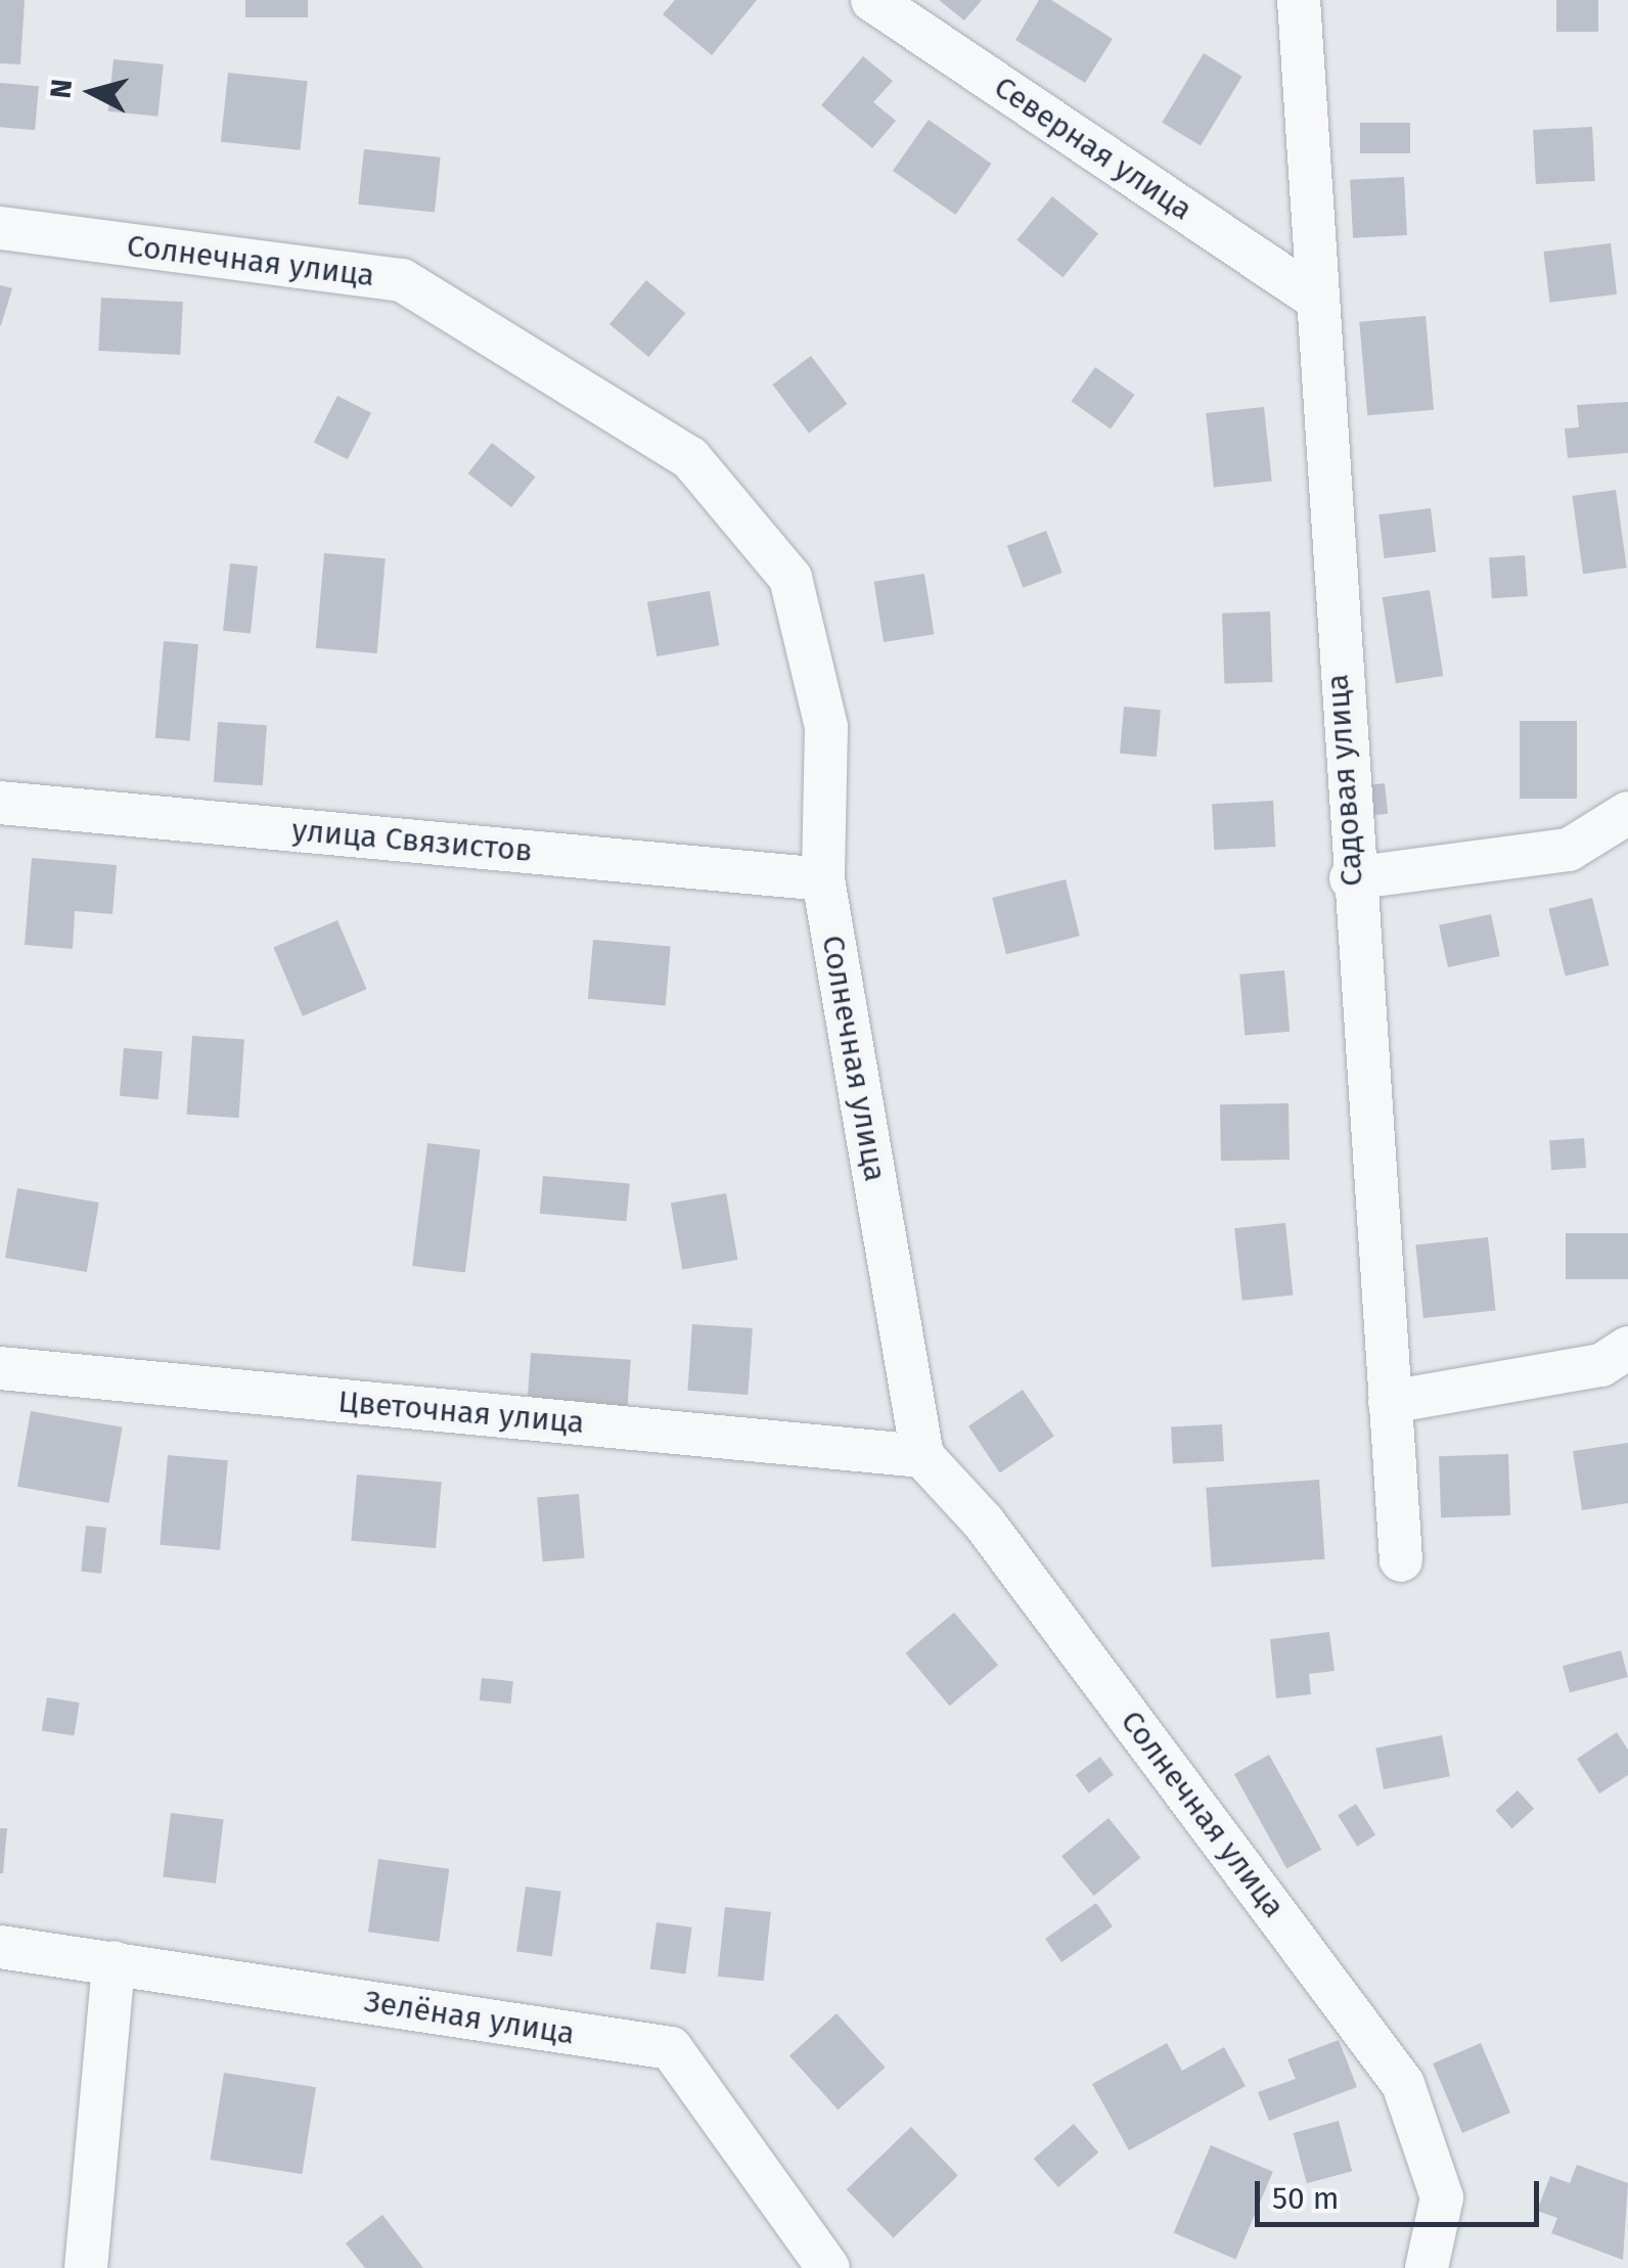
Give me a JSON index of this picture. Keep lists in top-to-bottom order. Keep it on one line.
{"streets":{"street":["Северная улица","Солнечная улица","Садовая улица","улица Связистов","Цветочная улица","Зелёная улица"]},"crossings":[["Северная улица","Садовая улица"],["Солнечная улица","улица Связистов"],["Солнечная улица","Цветочная улица"]],"scale_bar":"50 m","north":"left"}
